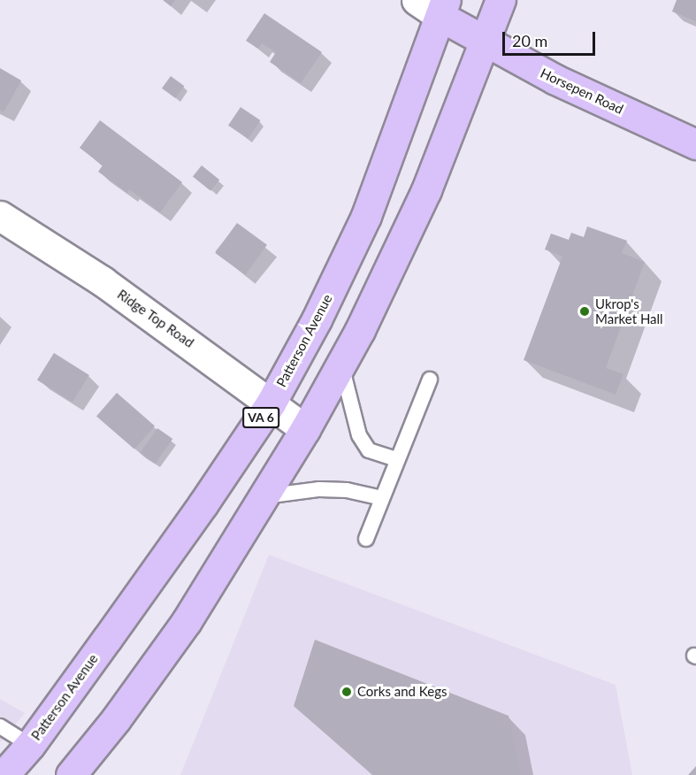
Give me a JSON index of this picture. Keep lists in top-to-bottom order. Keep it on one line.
{"streets":{"main road":["Horsepen Road","Patterson Avenue","VA 6"],"street":["Ridge Top Road"]},"crossings":[["Horsepen Road","Patterson Avenue"],["Ridge Top Road","Patterson Avenue"]],"places":["Ukrop's Market Hall","Corks and Kegs"],"scale_bar":"20 m"}
